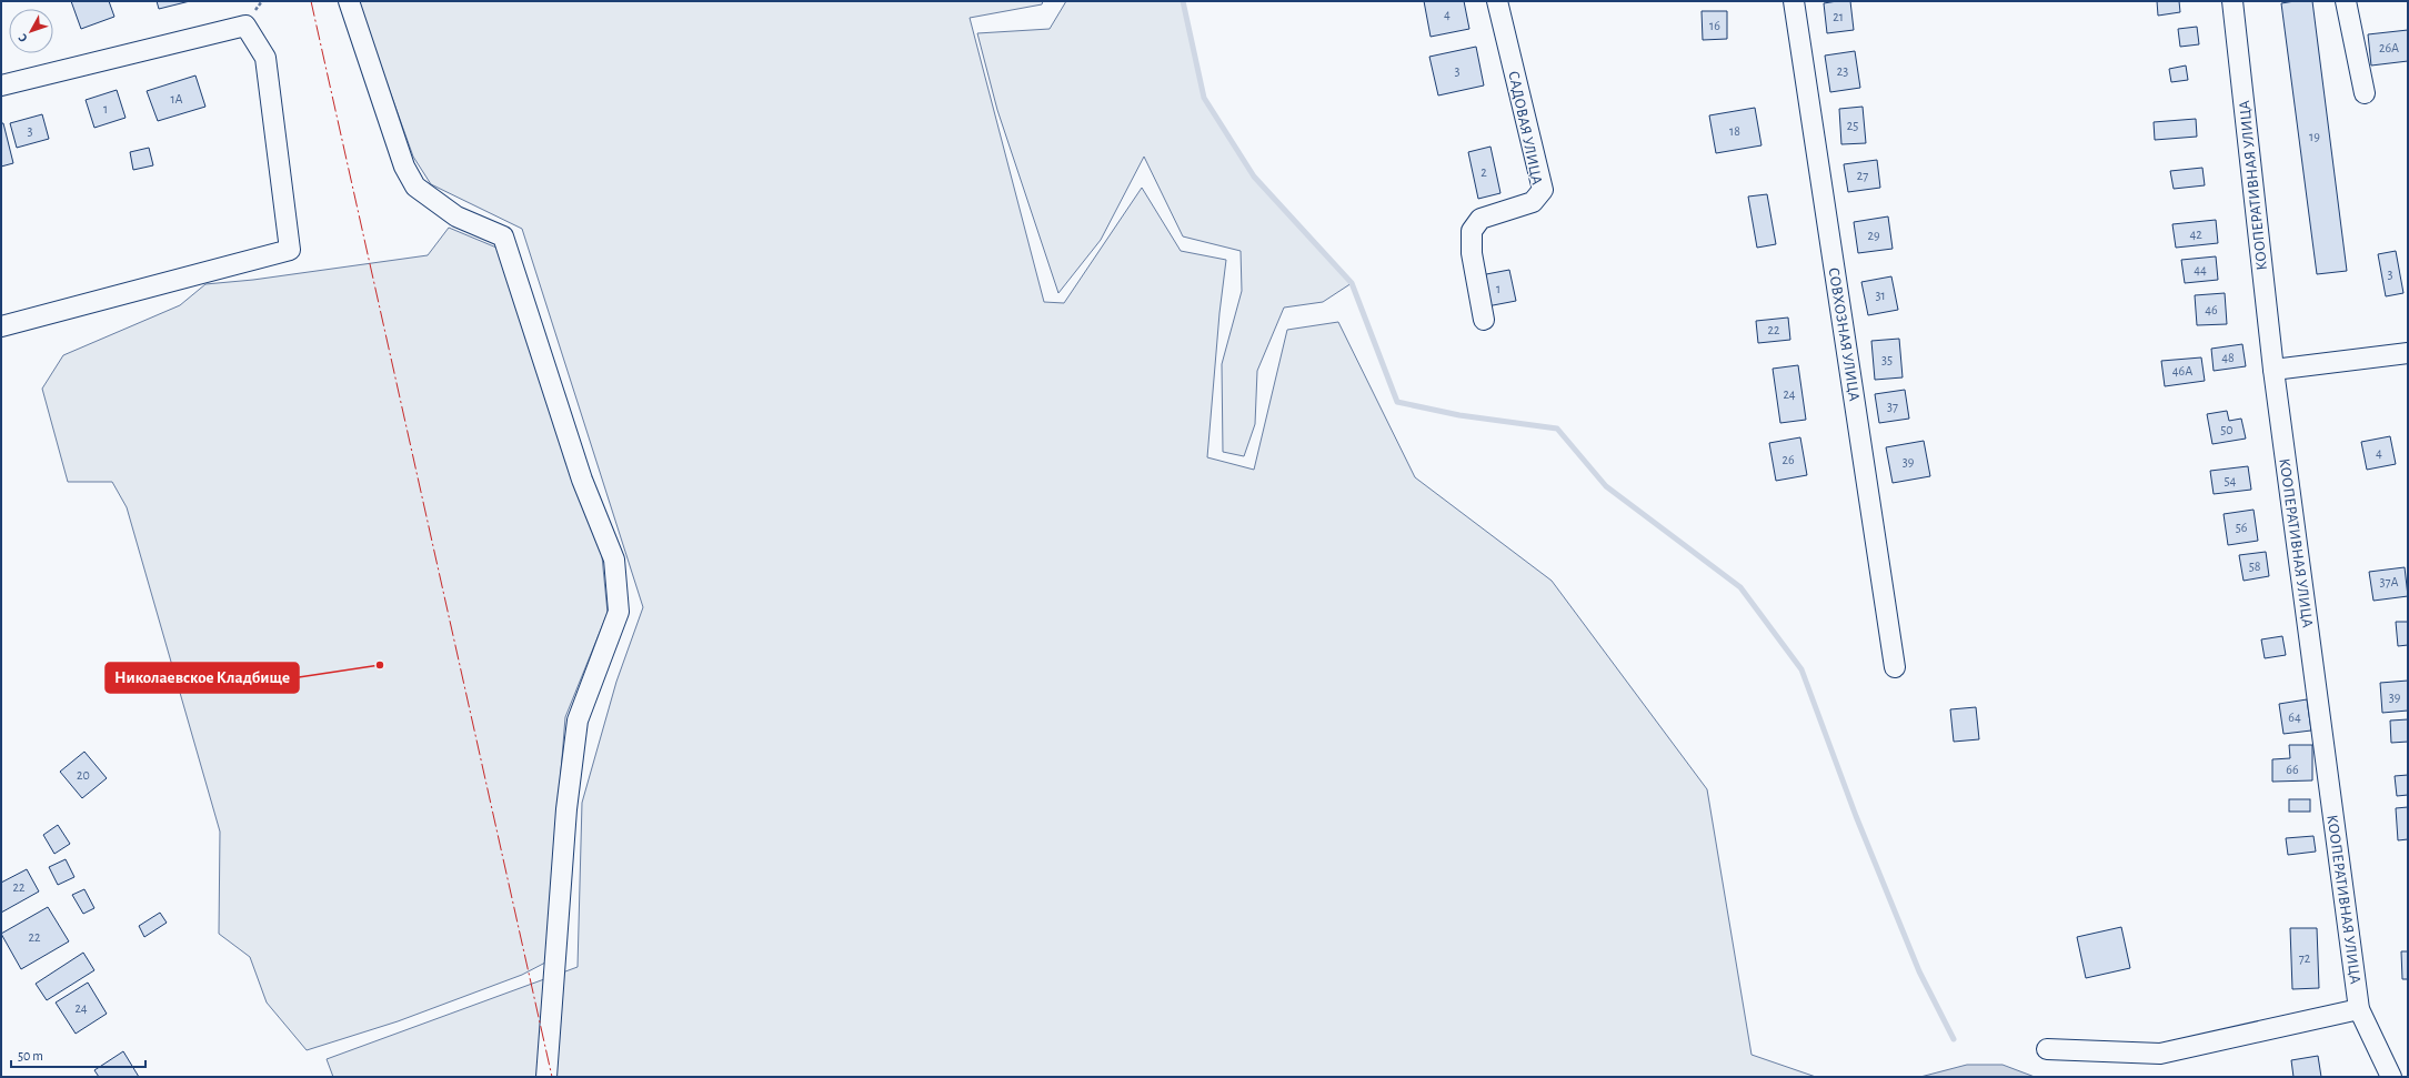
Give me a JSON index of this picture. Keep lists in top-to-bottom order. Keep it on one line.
{"streets":{"street":["САДОВАЯ УЛИЦА","КООПЕРАТИВНАЯ УЛИЦА","СОВХОЗНАЯ УЛИЦА"]},"places":["Николаевское Кладбище"],"house_numbers":["4","21","16","26А","3","23","1А","1","25","3","18","19","2","27","42","29","44","3","1","31","46","22","48","35","46А","24","37","50","4","26","39","54","56","58","37А","39","64","66","20","22","22","72","24"],"scale_bar":"50 m","north":"bottom left"}
